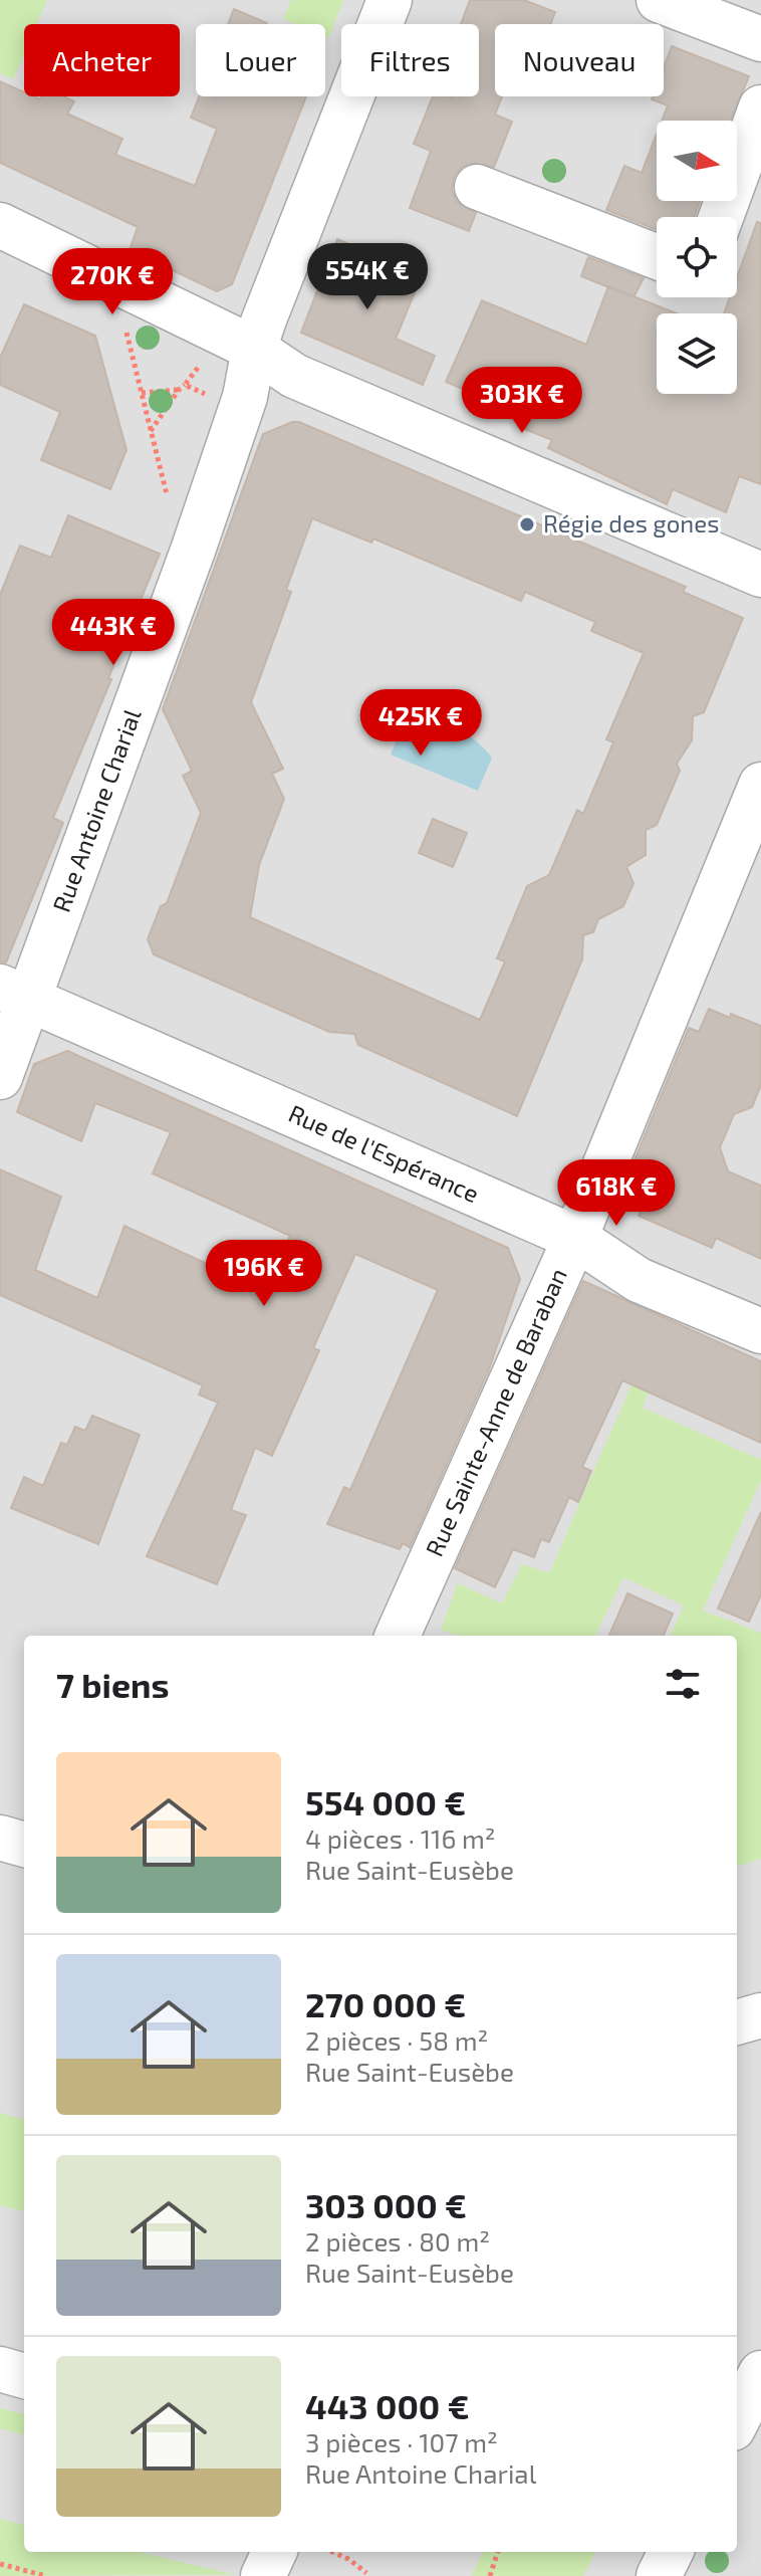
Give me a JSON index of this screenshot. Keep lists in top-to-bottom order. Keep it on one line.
{"streets":{"street":["Rue Antoine Charial","Rue de l'Espérance","Rue Sainte-Anne de Baraban"]},"crossings":[["Rue Antoine Charial","Rue de l'Espérance"],["Rue de l'Espérance","Rue Sainte-Anne de Baraban"]],"places":["Régie des gones"],"north":"right","page":{"chip":["Acheter","Louer","Filtres","Nouveau"],"price":["554K €","270K €","303K €","443K €","425K €","618K €","196K €"],"heading":"7 biens","list":[{"name":"554 000 €","note":"4 pièces · 116 m² · Rue Saint-Eusèbe"},{"name":"270 000 €","note":"2 pièces · 58 m² · Rue Saint-Eusèbe"},{"name":"303 000 €","note":"2 pièces · 80 m² · Rue Saint-Eusèbe"},{"name":"443 000 €","note":"3 pièces · 107 m² · Rue Antoine Charial"}]}}
